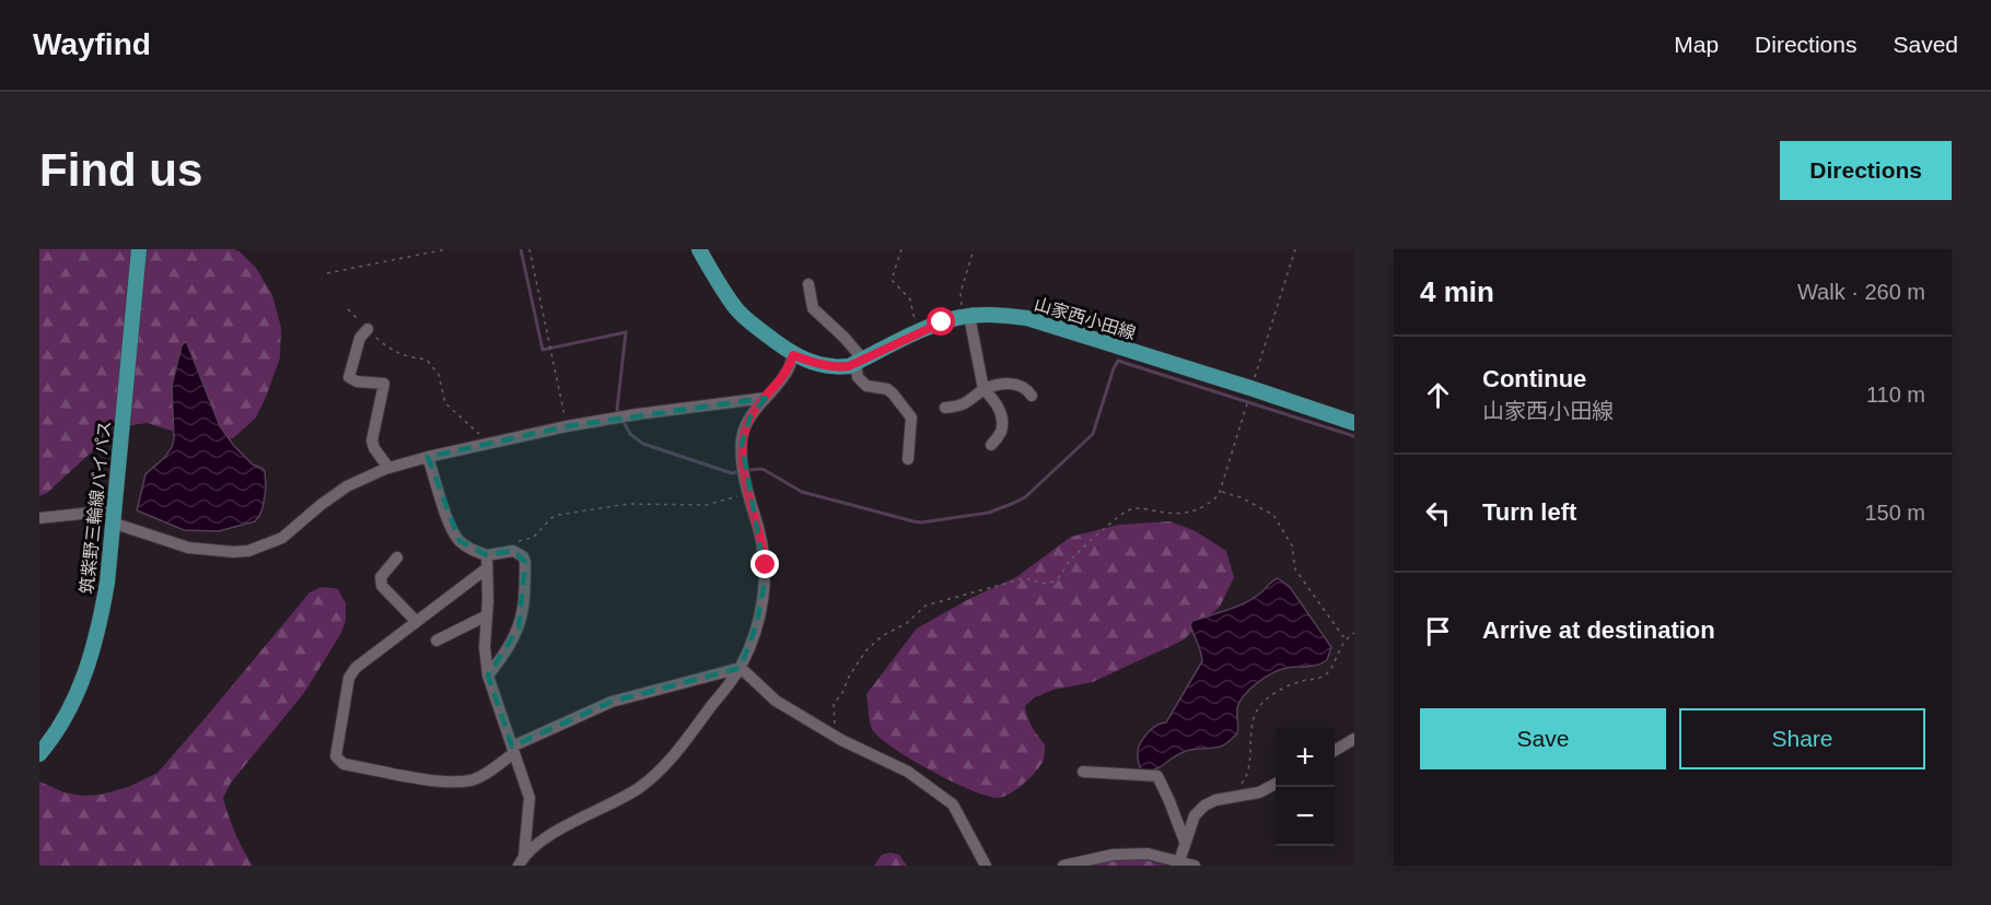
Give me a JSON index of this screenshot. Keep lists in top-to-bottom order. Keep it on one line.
{"streets":{"main road":["山家西小田線","筑紫野三輪線バイパス"]},"page":{"header":"Wayfind","nav":["Map","Directions","Saved"],"buttons":["Directions",["Save","Share"]],"title":"Find us","heading":["4 min","Walk · 260 m"],"list":[["Continue","山家西小田線","110 m"],["Turn left","150 m"],"Arrive at destination"],"map_buttons":["+","−"]}}
